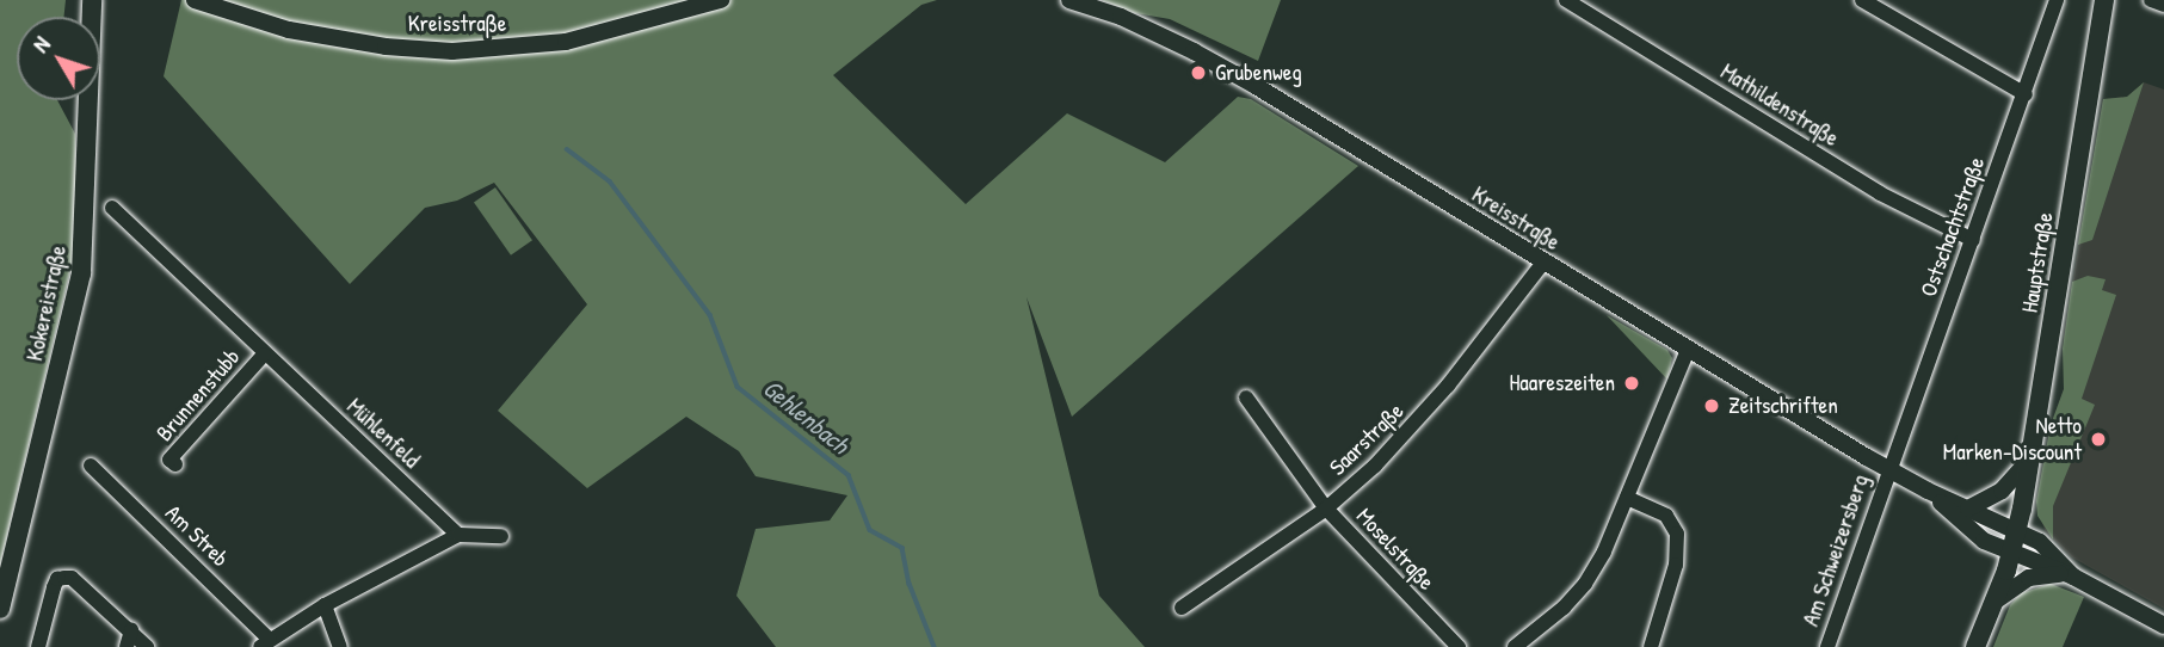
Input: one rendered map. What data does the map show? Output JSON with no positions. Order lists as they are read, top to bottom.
{
  "streets": {
    "main road": ["Hauptstraße", "Kokereistraße"],
    "street": [
      "Kreisstraße",
      "Mathildenstraße",
      "Ostschachtstraße",
      "Brunnenstubb",
      "Mühlenfeld",
      "Saarstraße",
      "Am Streb",
      "Moselstraße",
      "Am Schweizersberg"
    ]
  },
  "crossings": [
    ["Kreisstraße", "Ostschachtstraße"],
    ["Kreisstraße", "Hauptstraße"],
    ["Kreisstraße", "Saarstraße"],
    ["Kreisstraße", "Am Schweizersberg"],
    ["Mathildenstraße", "Ostschachtstraße"],
    ["Ostschachtstraße", "Am Schweizersberg"],
    ["Brunnenstubb", "Mühlenfeld"],
    ["Saarstraße", "Moselstraße"]
  ],
  "water": ["Gehlenbach"],
  "places": [
    "Grubenweg",
    "Haareszeiten",
    "Zeitschriften",
    "Netto Marken-Discount"
  ],
  "north": "top left"
}
